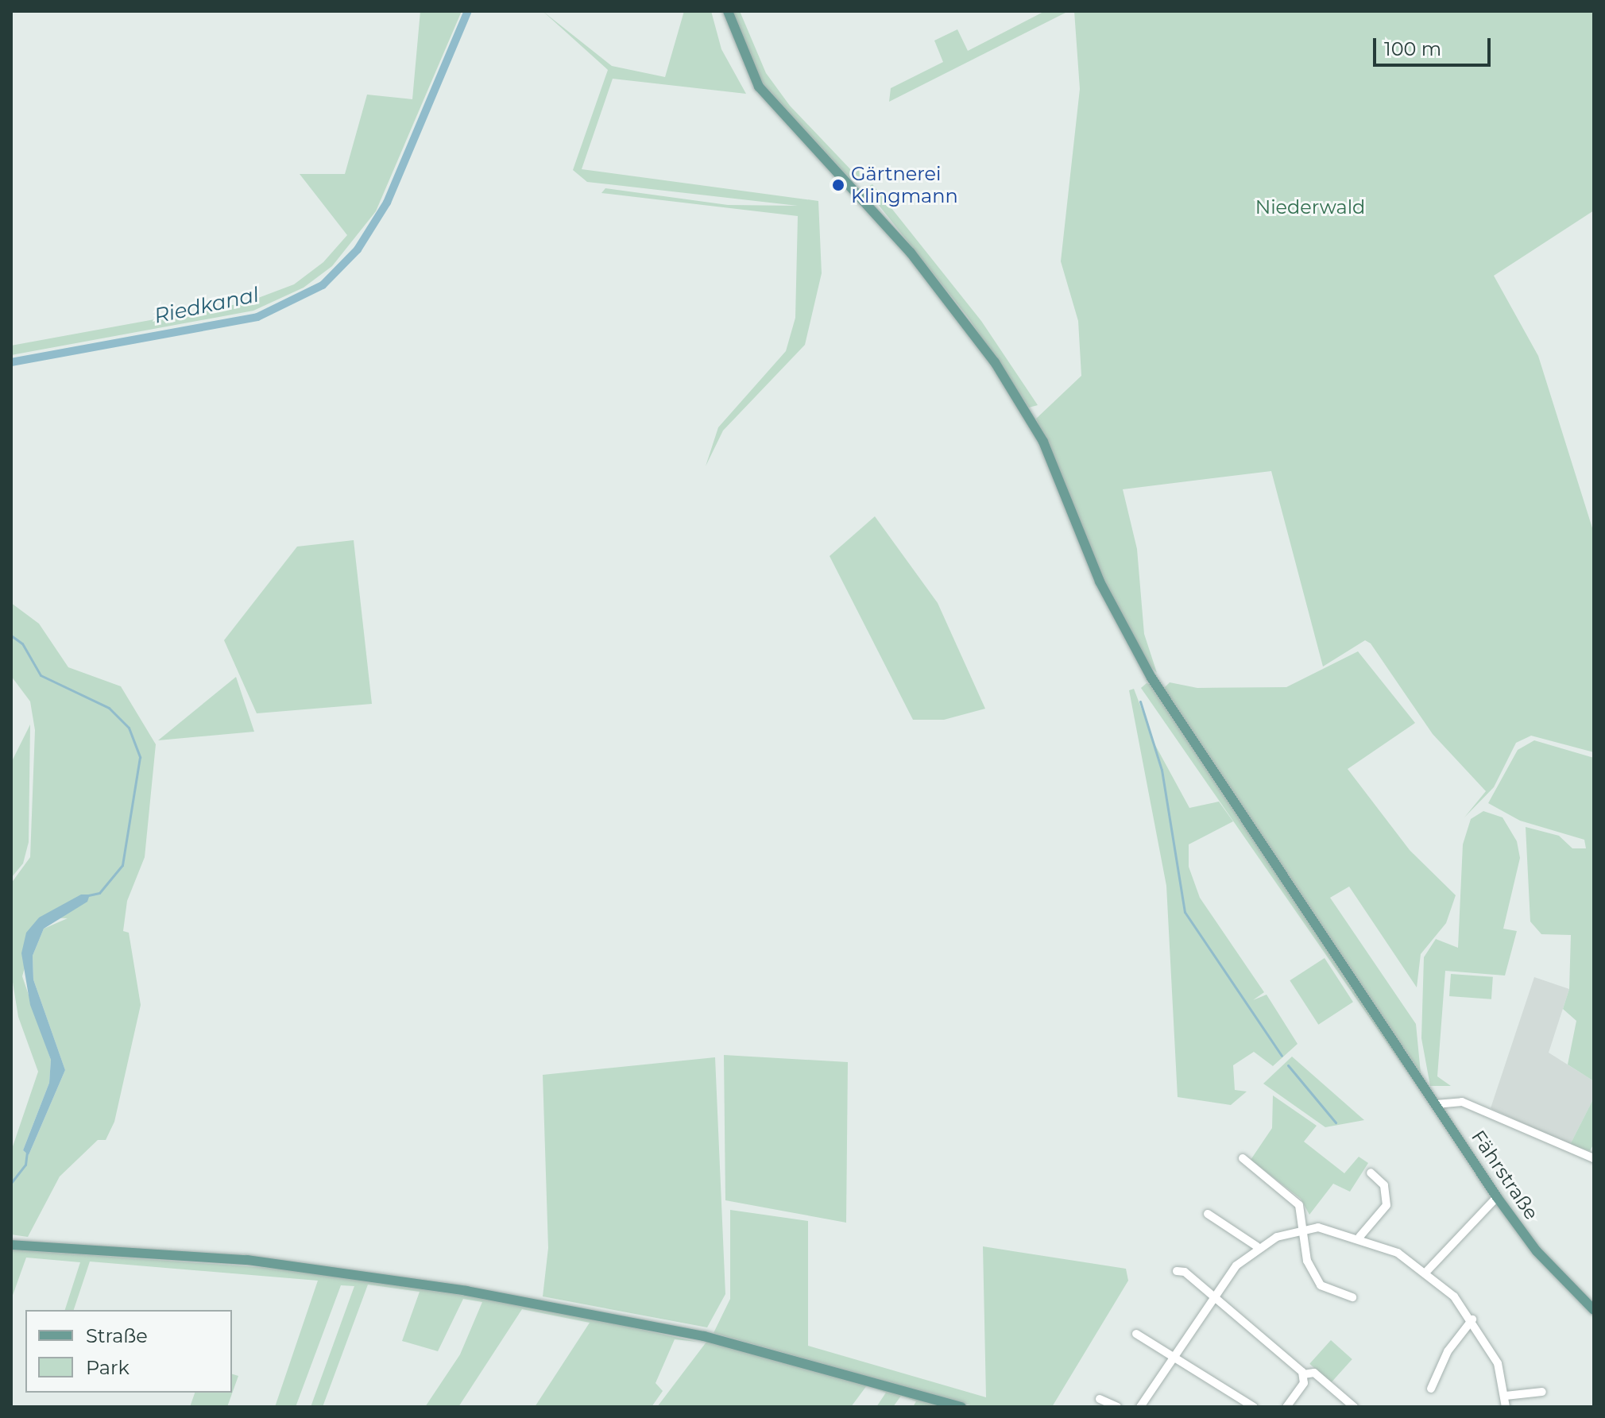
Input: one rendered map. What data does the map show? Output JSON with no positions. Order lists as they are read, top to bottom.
{
  "streets": {
    "main road": ["Fährstraße"]
  },
  "water": ["Riedkanal"],
  "parks": ["Niederwald"],
  "places": ["Gärtnerei Klingmann"],
  "legend": ["Straße", "Park"],
  "scale_bar": "100 m"
}
